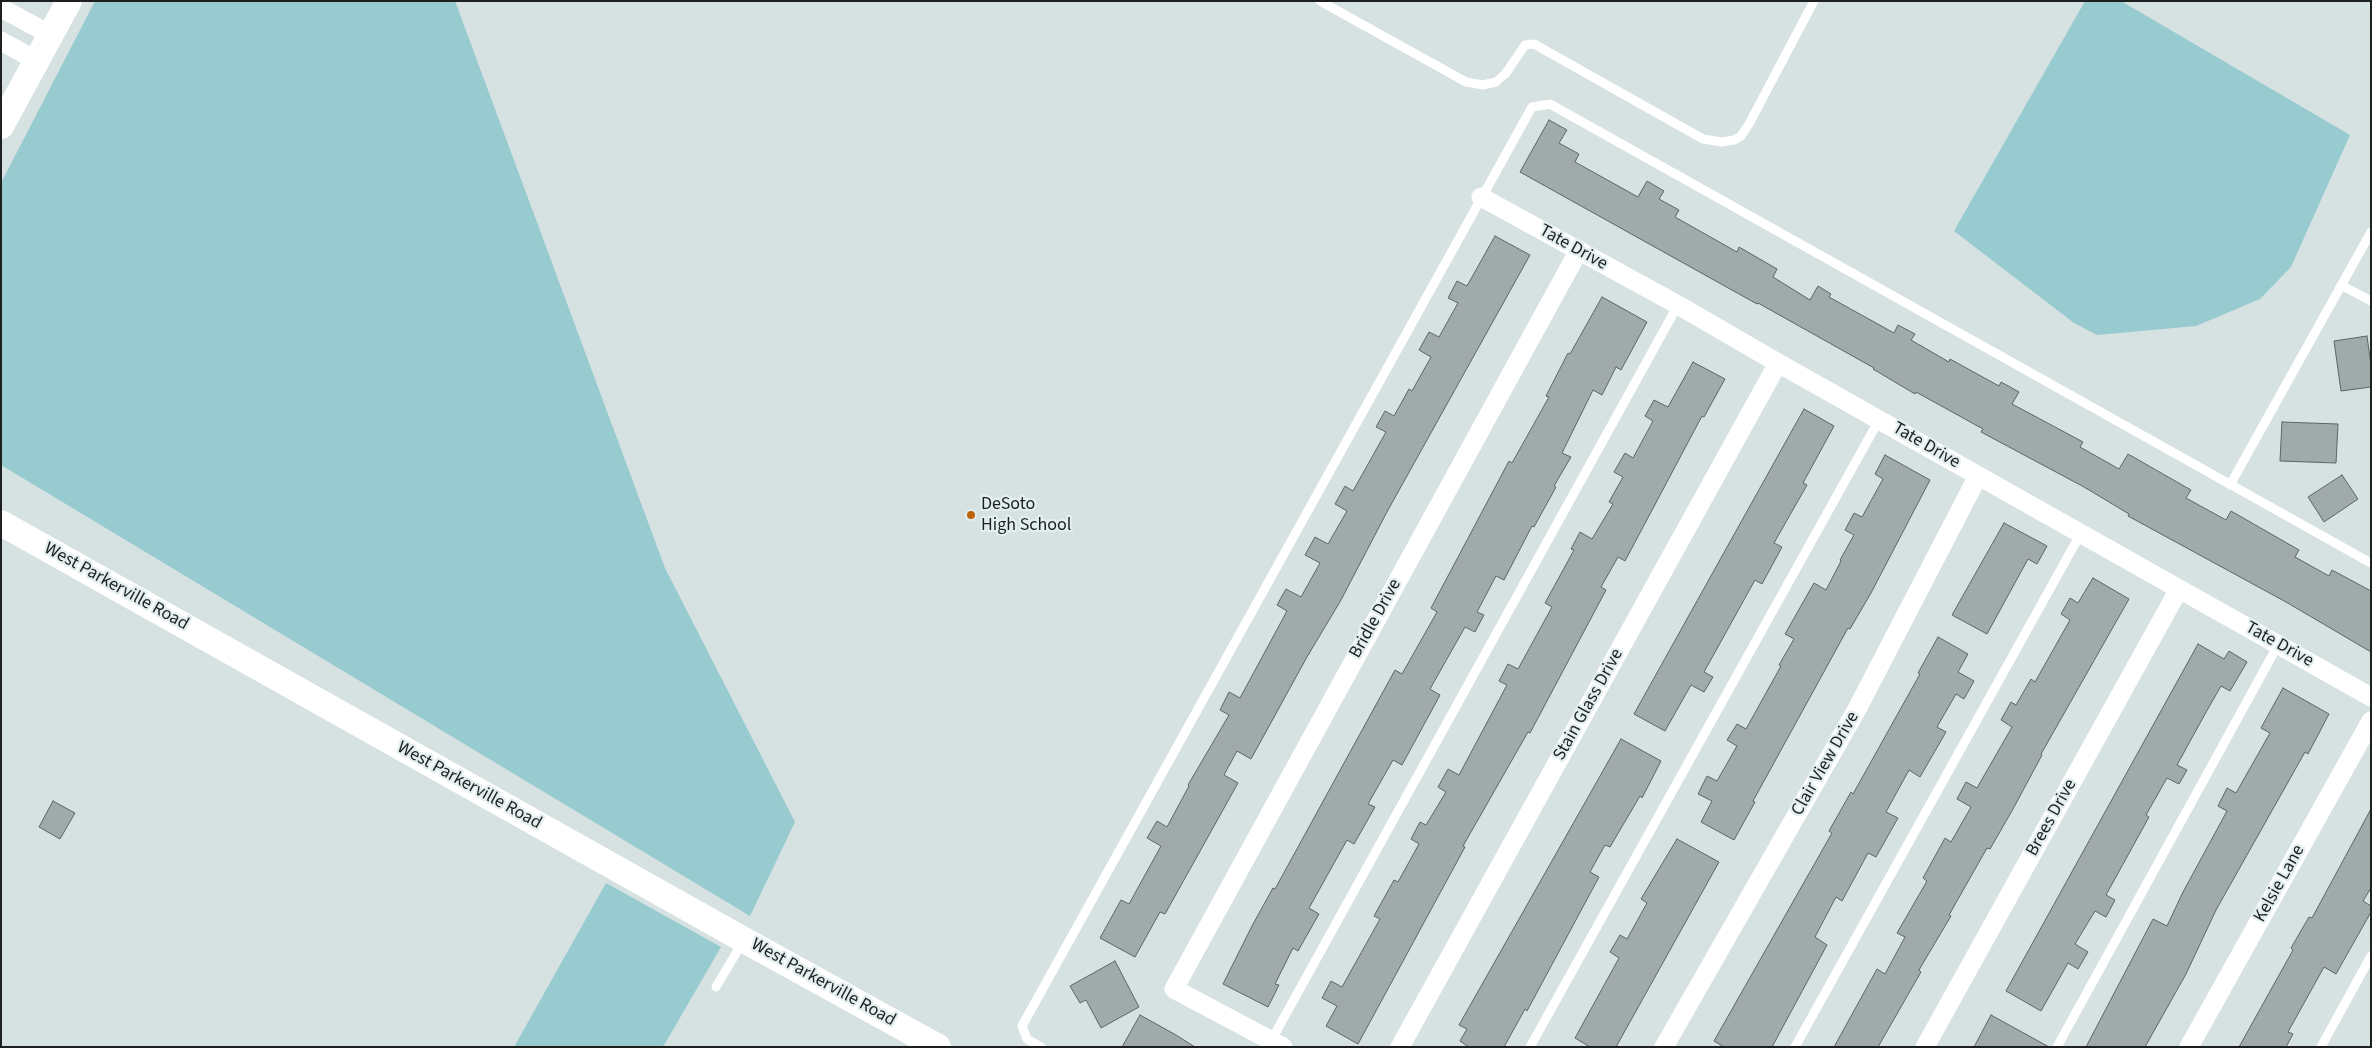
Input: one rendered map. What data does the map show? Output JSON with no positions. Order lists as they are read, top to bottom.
{
  "streets": {
    "main road": ["West Parkerville Road"],
    "street": [
      "Tate Drive",
      "Bridle Drive",
      "Stain Glass Drive",
      "Clair View Drive",
      "Brees Drive",
      "Kelsie Lane"
    ]
  },
  "crossings": [
    ["Tate Drive", "Bridle Drive"],
    ["Tate Drive", "Stain Glass Drive"],
    ["Tate Drive", "Clair View Drive"],
    ["Tate Drive", "Brees Drive"]
  ],
  "places": ["DeSoto High School"]
}
